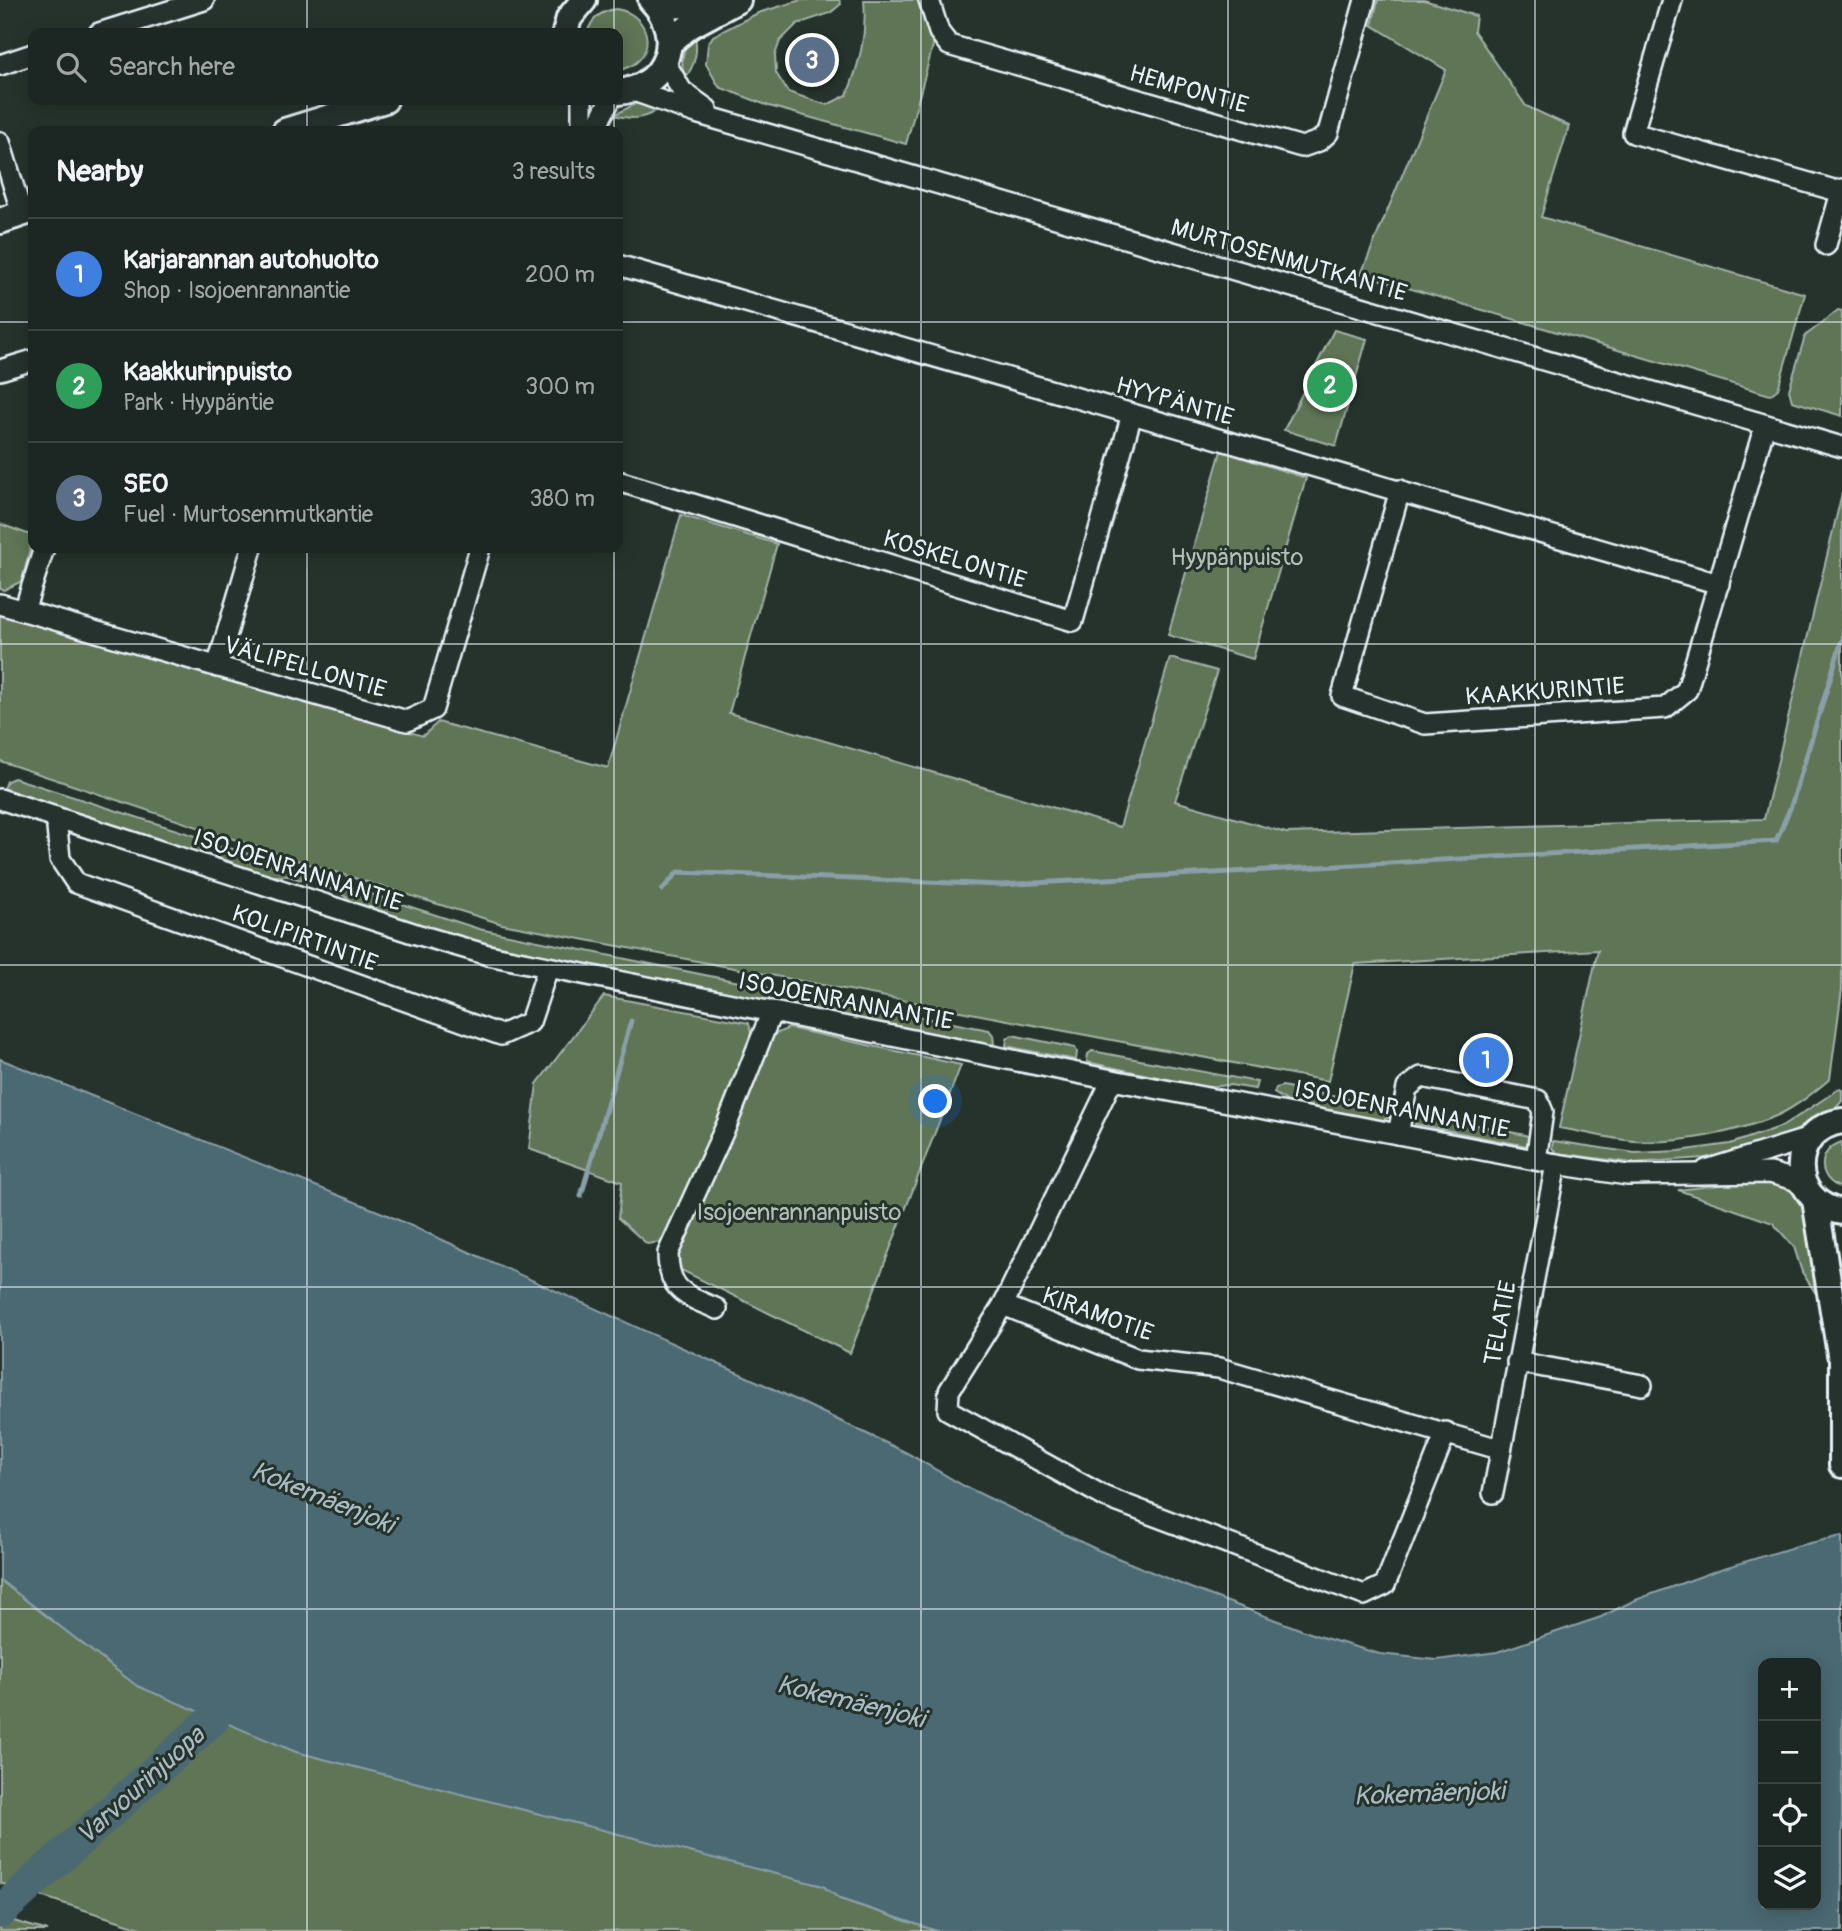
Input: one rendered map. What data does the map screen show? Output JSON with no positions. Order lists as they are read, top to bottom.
{
  "streets": {
    "street": [
      "HEMPONTIE",
      "MURTOSENMUTKANTIE",
      "HYYPÄNTIE",
      "KOSKELONTIE",
      "VÄLIPELLONTIE",
      "KAAKKURINTIE",
      "ISOJOENRANNANTIE",
      "KOLIPIRTINTIE",
      "KIRAMOTIE",
      "TELATIE"
    ]
  },
  "crossings": [
    ["MURTOSENMUTKANTIE", "KAAKKURINTIE"],
    ["HYYPÄNTIE", "KOSKELONTIE"],
    ["HYYPÄNTIE", "KAAKKURINTIE"],
    ["ISOJOENRANNANTIE", "KOLIPIRTINTIE"],
    ["ISOJOENRANNANTIE", "KIRAMOTIE"],
    ["ISOJOENRANNANTIE", "TELATIE"],
    ["KIRAMOTIE", "TELATIE"]
  ],
  "water": ["Kokemäenjoki", "Varvourinjuopa"],
  "parks": ["Hyypänpuisto", "Isojoenrannanpuisto"],
  "page": {
    "search": "Search here",
    "pins": ["3", "2", "1"],
    "heading": ["Nearby", "3 results"],
    "list": [
      {
        "mark": "1",
        "name": "Karjarannan autohuolto",
        "note": "Shop · Isojoenrannantie",
        "value": "200 m"
      },
      {
        "mark": "2",
        "name": "Kaakkurinpuisto",
        "note": "Park · Hyypäntie",
        "value": "300 m"
      },
      {
        "mark": "3",
        "name": "SEO",
        "note": "Fuel · Murtosenmutkantie",
        "value": "380 m"
      }
    ],
    "map_buttons": ["+", "−"]
  }
}
